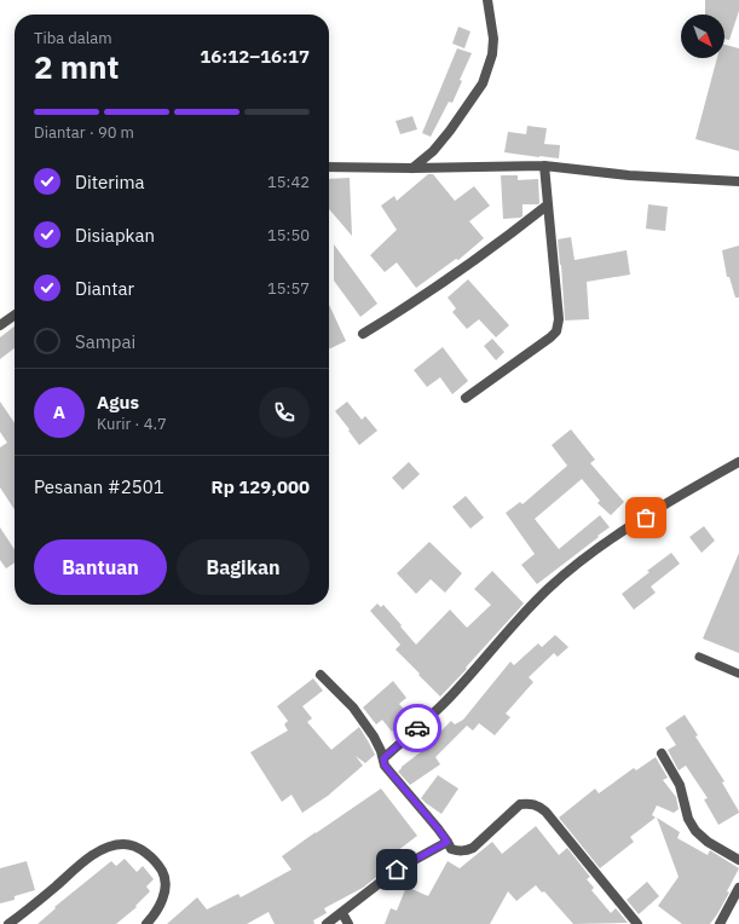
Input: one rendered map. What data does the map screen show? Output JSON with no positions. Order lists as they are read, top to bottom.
{
  "north": "bottom right",
  "page": {
    "heading": ["2 mnt", "Tiba dalam", "16:12–16:17"],
    "panel": [
      "Agus",
      "Kurir · 4.7",
      "Pesanan #2501",
      "Rp 129,000"
    ],
    "bar": "Diantar · 90 m",
    "list": [
      ["Diterima", "15:42"],
      ["Disiapkan", "15:50"],
      ["Diantar", "15:57"],
      "Sampai"
    ],
    "round": "A",
    "buttons": ["Bantuan", "Bagikan"]
  }
}
